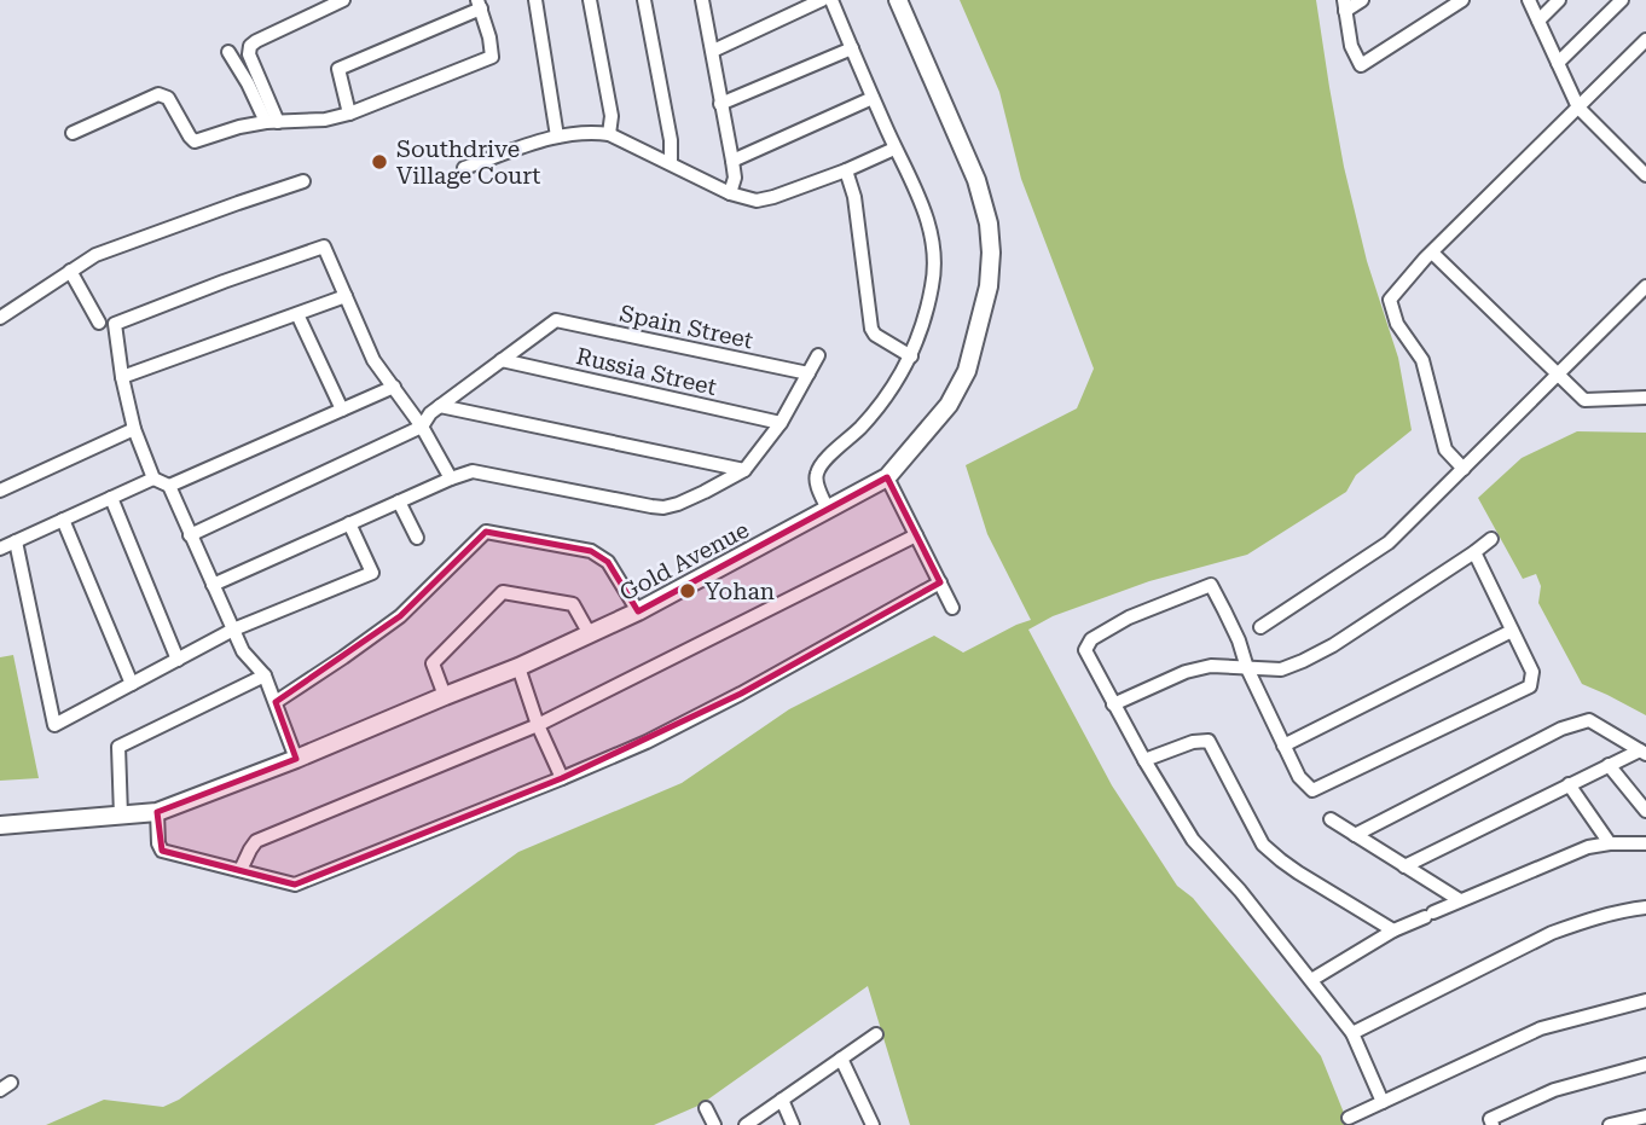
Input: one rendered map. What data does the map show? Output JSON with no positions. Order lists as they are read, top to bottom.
{
  "streets": {
    "street": ["Spain Street", "Russia Street", "Gold Avenue"]
  },
  "crossings": [
    ["Spain Street", "Russia Street"]
  ],
  "places": ["Southdrive Village Court", "Yohan"]
}
